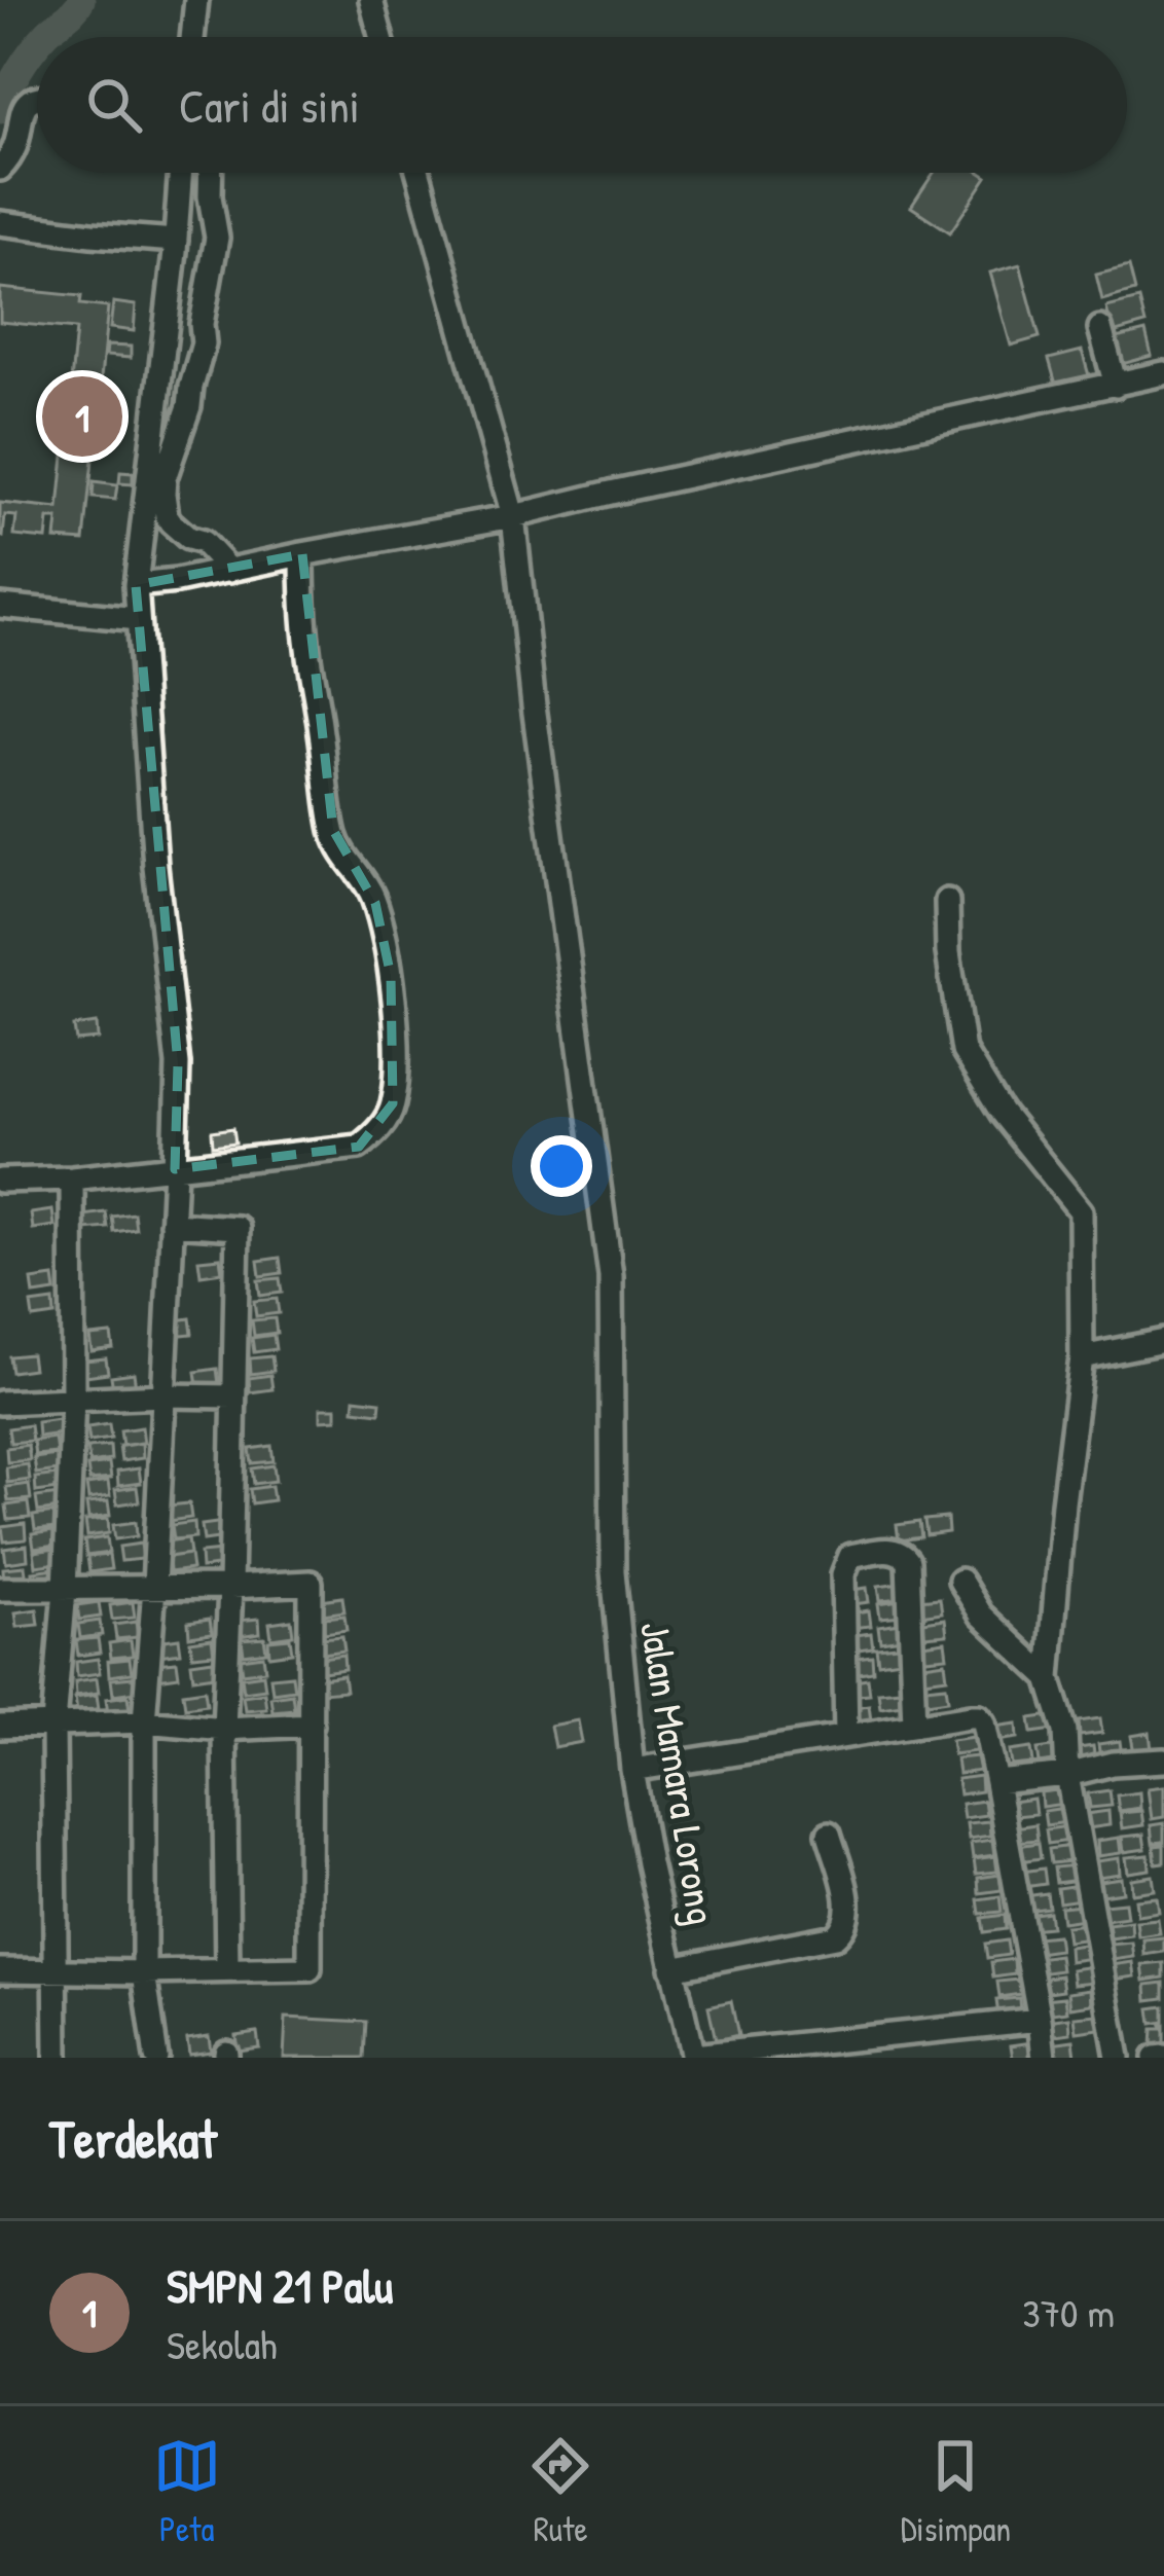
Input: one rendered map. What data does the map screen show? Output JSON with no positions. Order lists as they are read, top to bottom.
{
  "streets": {
    "street": ["Jalan Mamara Lorong"]
  },
  "page": {
    "search": "Cari di sini",
    "pins": "1",
    "heading": "Terdekat",
    "list": [
      {
        "mark": "1",
        "name": "SMPN 21 Palu",
        "note": "Sekolah",
        "value": "370 m"
      }
    ],
    "nav": ["Peta", "Rute", "Disimpan"]
  }
}
